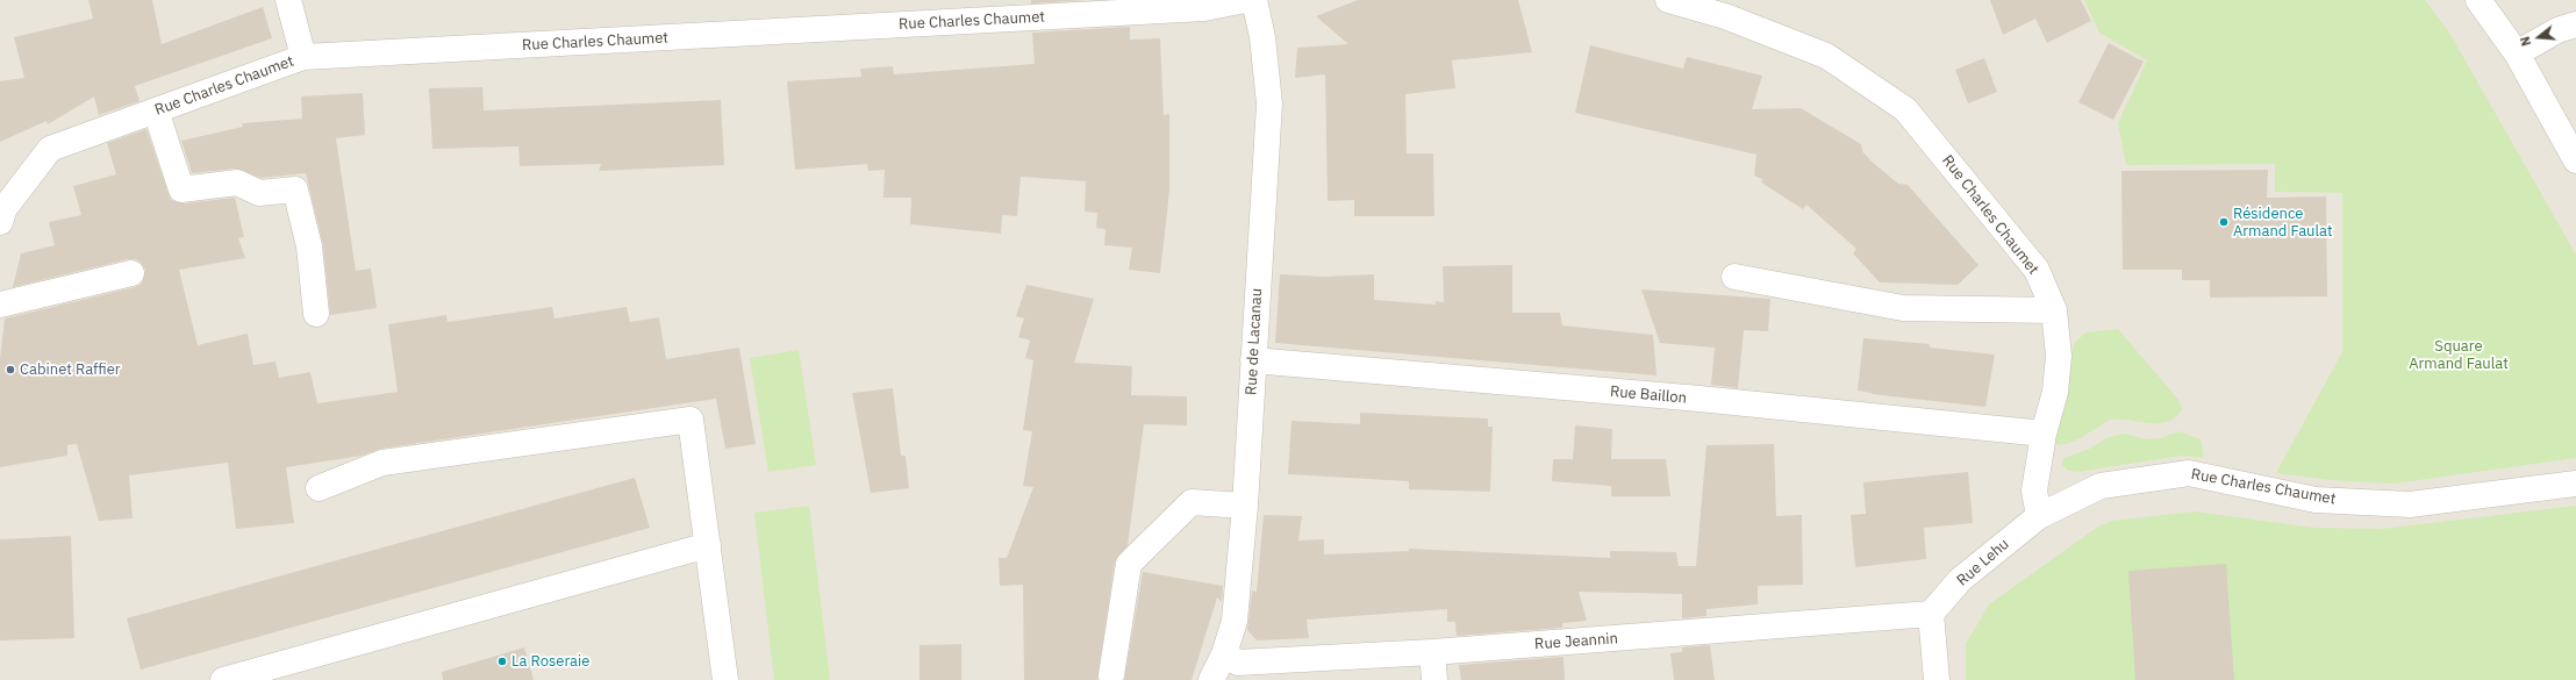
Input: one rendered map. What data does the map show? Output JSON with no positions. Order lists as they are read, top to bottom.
{
  "streets": {
    "street": [
      "Rue Charles Chaumet",
      "Rue de Lacanau",
      "Rue Baillon",
      "Rue Lehu",
      "Rue Jeannin"
    ]
  },
  "crossings": [
    ["Rue Charles Chaumet", "Rue Baillon"],
    ["Rue Charles Chaumet", "Rue Lehu"],
    ["Rue de Lacanau", "Rue Baillon"],
    ["Rue de Lacanau", "Rue Jeannin"],
    ["Rue Lehu", "Rue Jeannin"]
  ],
  "parks": ["Square Armand Faulat"],
  "places": ["Résidence Armand Faulat", "Cabinet Raffier", "La Roseraie"],
  "north": "left"
}
